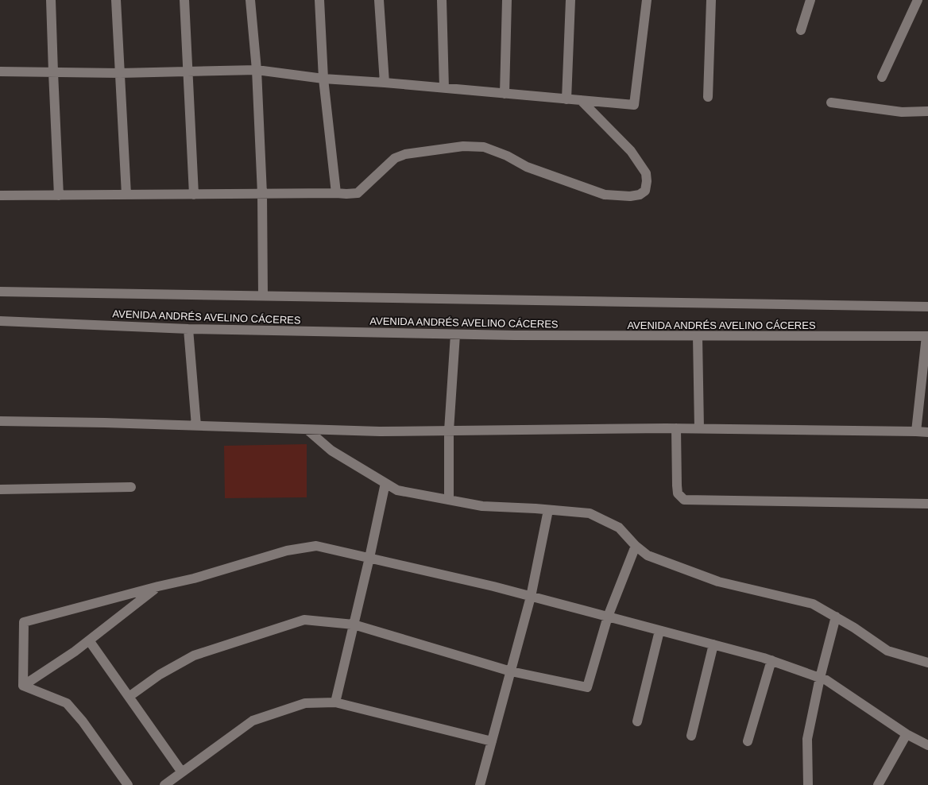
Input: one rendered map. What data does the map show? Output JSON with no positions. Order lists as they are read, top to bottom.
{
  "streets": {
    "street": ["AVENIDA ANDRÉS AVELINO CÁCERES"]
  }
}
